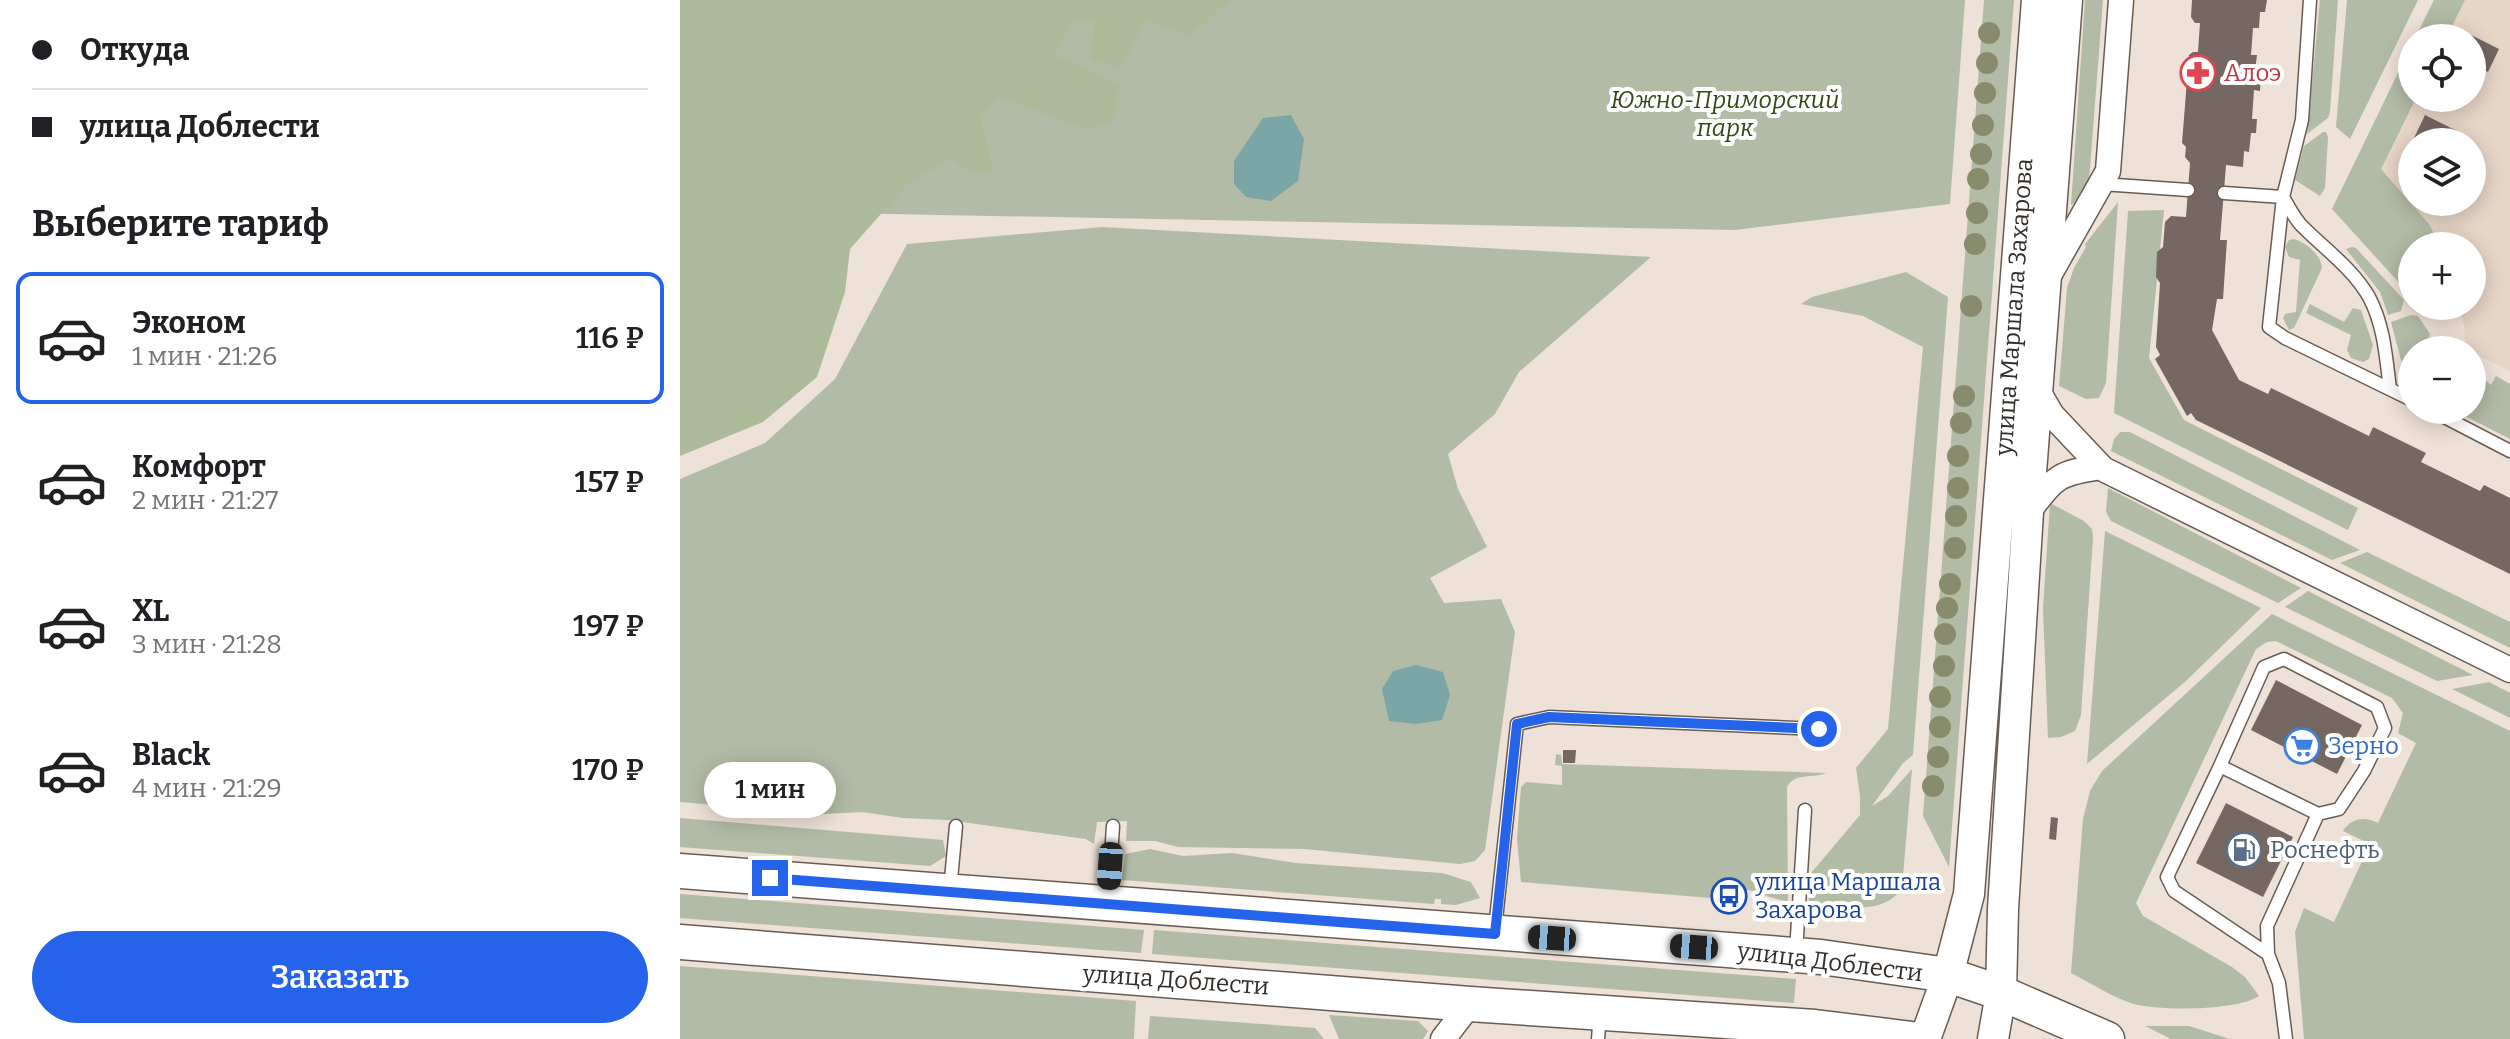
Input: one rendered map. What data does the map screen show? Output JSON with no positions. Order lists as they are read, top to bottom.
{
  "streets": {
    "main road": ["улица Доблести"],
    "street": ["улица Маршала Захарова"]
  },
  "crossings": [
    ["улица Маршала Захарова", "улица Доблести"]
  ],
  "parks": ["Южно-Приморский парк"],
  "places": {
    "pharmacy": ["Алоэ"],
    "supermarket": ["Зерно"],
    "fuel station": ["Роснефть"],
    "bus stop": ["улица Маршала Захарова"]
  },
  "page": {
    "banner": ["Откуда", "улица Доблести"],
    "map_buttons": ["+", "−"],
    "heading": "Выберите тариф",
    "list": [
      {
        "name": "Эконом",
        "note": "1 мин · 21:26",
        "value": "116 ₽"
      },
      {
        "name": "Комфорт",
        "note": "2 мин · 21:27",
        "value": "157 ₽"
      },
      {
        "name": "XL",
        "note": "3 мин · 21:28",
        "value": "197 ₽"
      },
      {
        "name": "Black",
        "note": "4 мин · 21:29",
        "value": "170 ₽"
      }
    ],
    "bubble": "1 мин",
    "buttons": "Заказать"
  }
}
